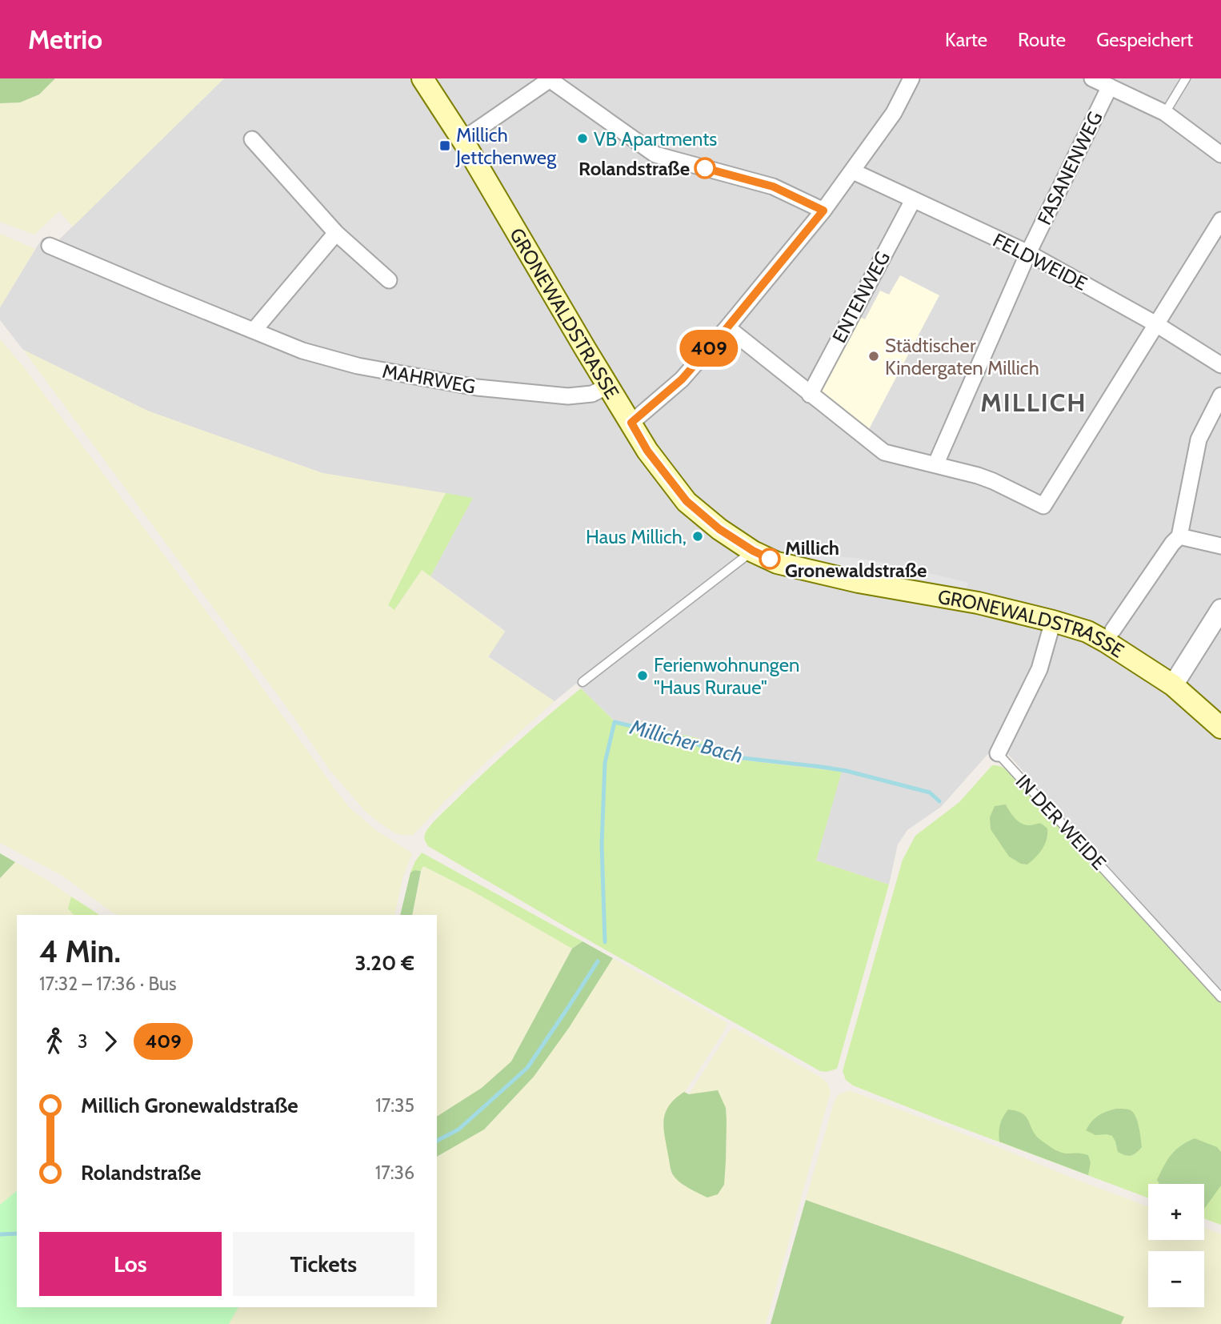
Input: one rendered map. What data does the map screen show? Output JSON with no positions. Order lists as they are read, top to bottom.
{
  "streets": {
    "main road": ["GRONEWALDSTRASSE"],
    "street": [
      "FASANENWEG",
      "FELDWEIDE",
      "ENTENWEG",
      "MAHRWEG",
      "IN DER WEIDE"
    ]
  },
  "crossings": [
    ["FASANENWEG", "FELDWEIDE"],
    ["FELDWEIDE", "ENTENWEG"],
    ["GRONEWALDSTRASSE", "MAHRWEG"],
    ["GRONEWALDSTRASSE", "IN DER WEIDE"]
  ],
  "districts": ["MILLICH"],
  "water": ["Millicher Bach"],
  "places": {
    "other": [
      "VB Apartments",
      "Rolandstraße",
      "Städtischer Kindergaten Millich",
      "Haus Millich,",
      "Millich Gronewaldstraße",
      "Ferienwohnungen \"Haus Ruraue\""
    ],
    "transit": ["Millich Jettchenweg"]
  },
  "lines": ["bus line 409"],
  "page": {
    "header": "Metrio",
    "nav": ["Karte", "Route", "Gespeichert"],
    "on_map": "409",
    "heading": ["4 Min.", "17:32 – 17:36 · Bus", "3.20 €"],
    "legs": ["3", "409"],
    "list": [
      {
        "name": "Millich Gronewaldstraße",
        "value": "17:35"
      },
      {
        "name": "Rolandstraße",
        "value": "17:36"
      }
    ],
    "map_buttons": ["+", "−"],
    "buttons": ["Los", "Tickets"]
  }
}
